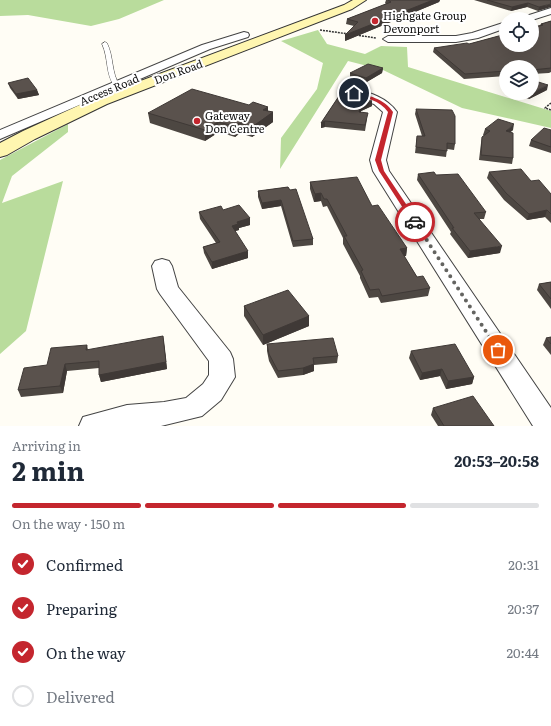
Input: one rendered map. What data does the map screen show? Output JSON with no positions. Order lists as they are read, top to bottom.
{
  "streets": {
    "main road": ["Don Road"],
    "street": ["Access Road"]
  },
  "crossings": [
    ["Don Road", "Access Road"]
  ],
  "places": ["Highgate Group Devonport", "Gateway Don Centre"],
  "page": {
    "heading": ["2 min", "Arriving in", "20:53–20:58"],
    "bar": "On the way · 150 m",
    "list": [
      ["Confirmed", "20:31"],
      ["Preparing", "20:37"],
      ["On the way", "20:44"],
      "Delivered"
    ]
  }
}
